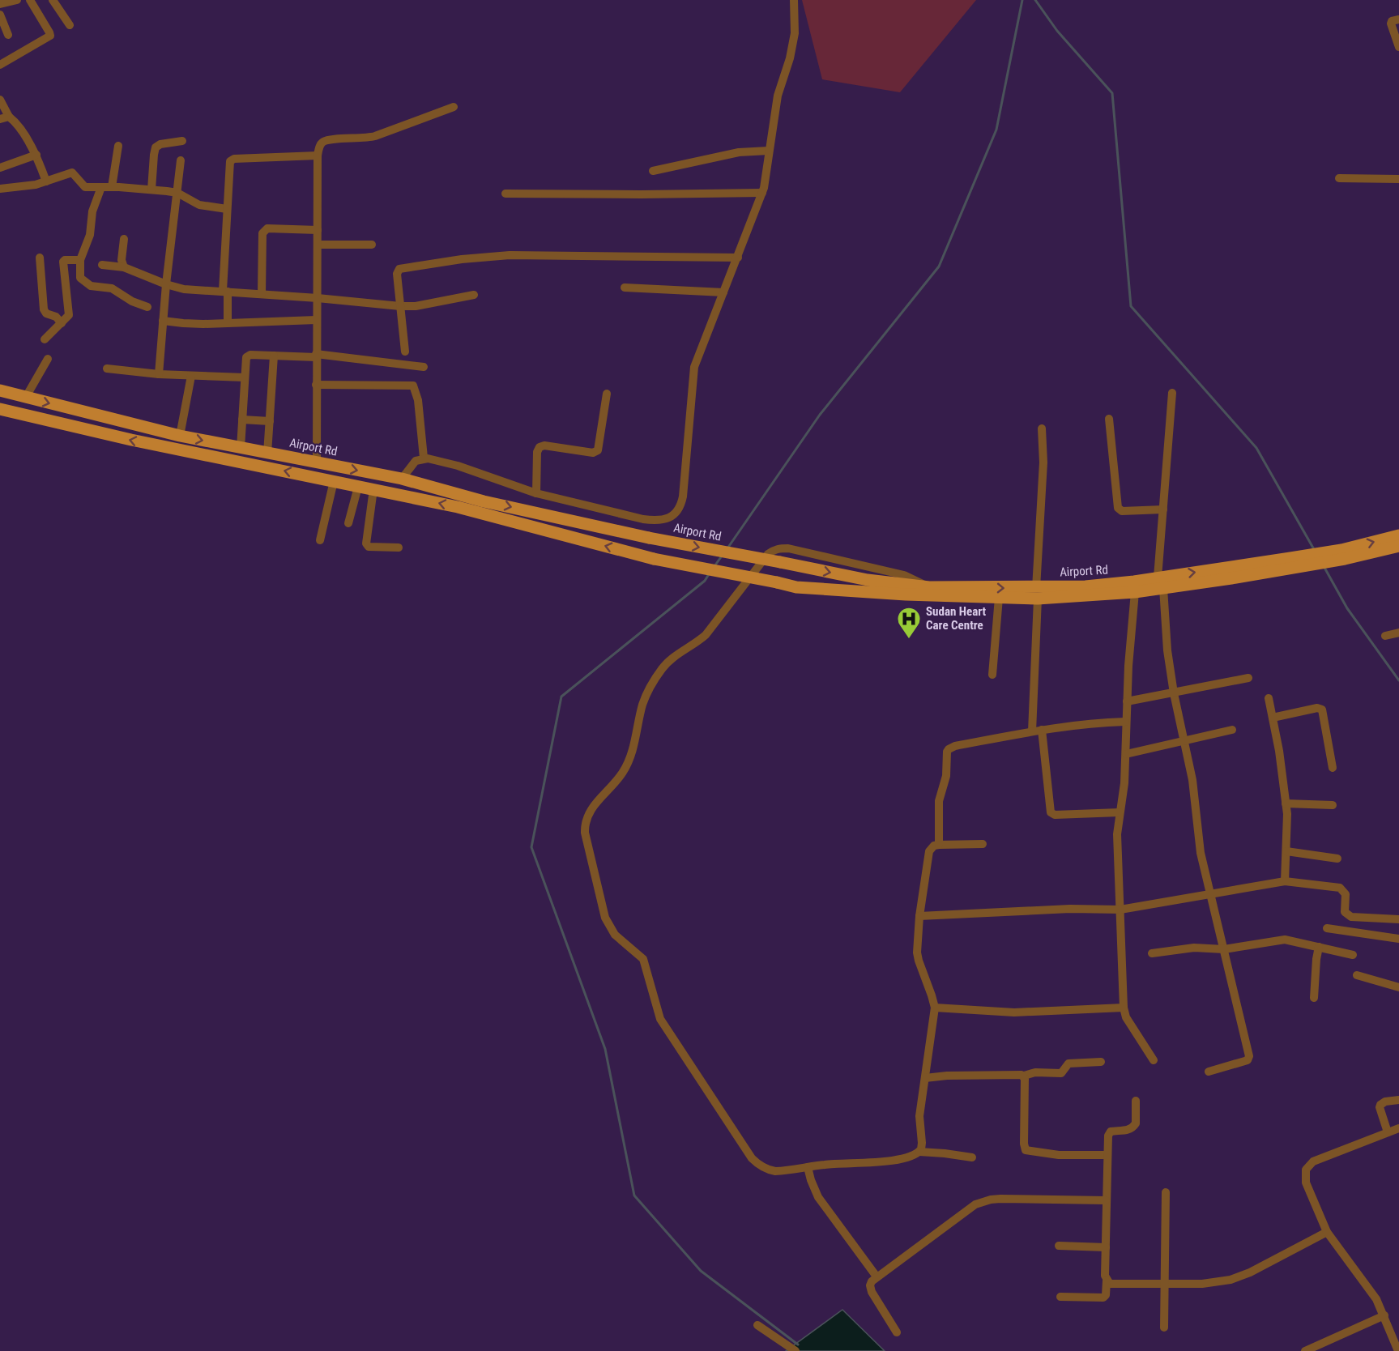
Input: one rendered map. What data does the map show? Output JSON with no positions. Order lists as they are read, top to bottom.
{
  "streets": {
    "main road": ["Airport Rd"]
  },
  "places": {
    "hospital": ["Sudan Heart Care Centre"]
  }
}
